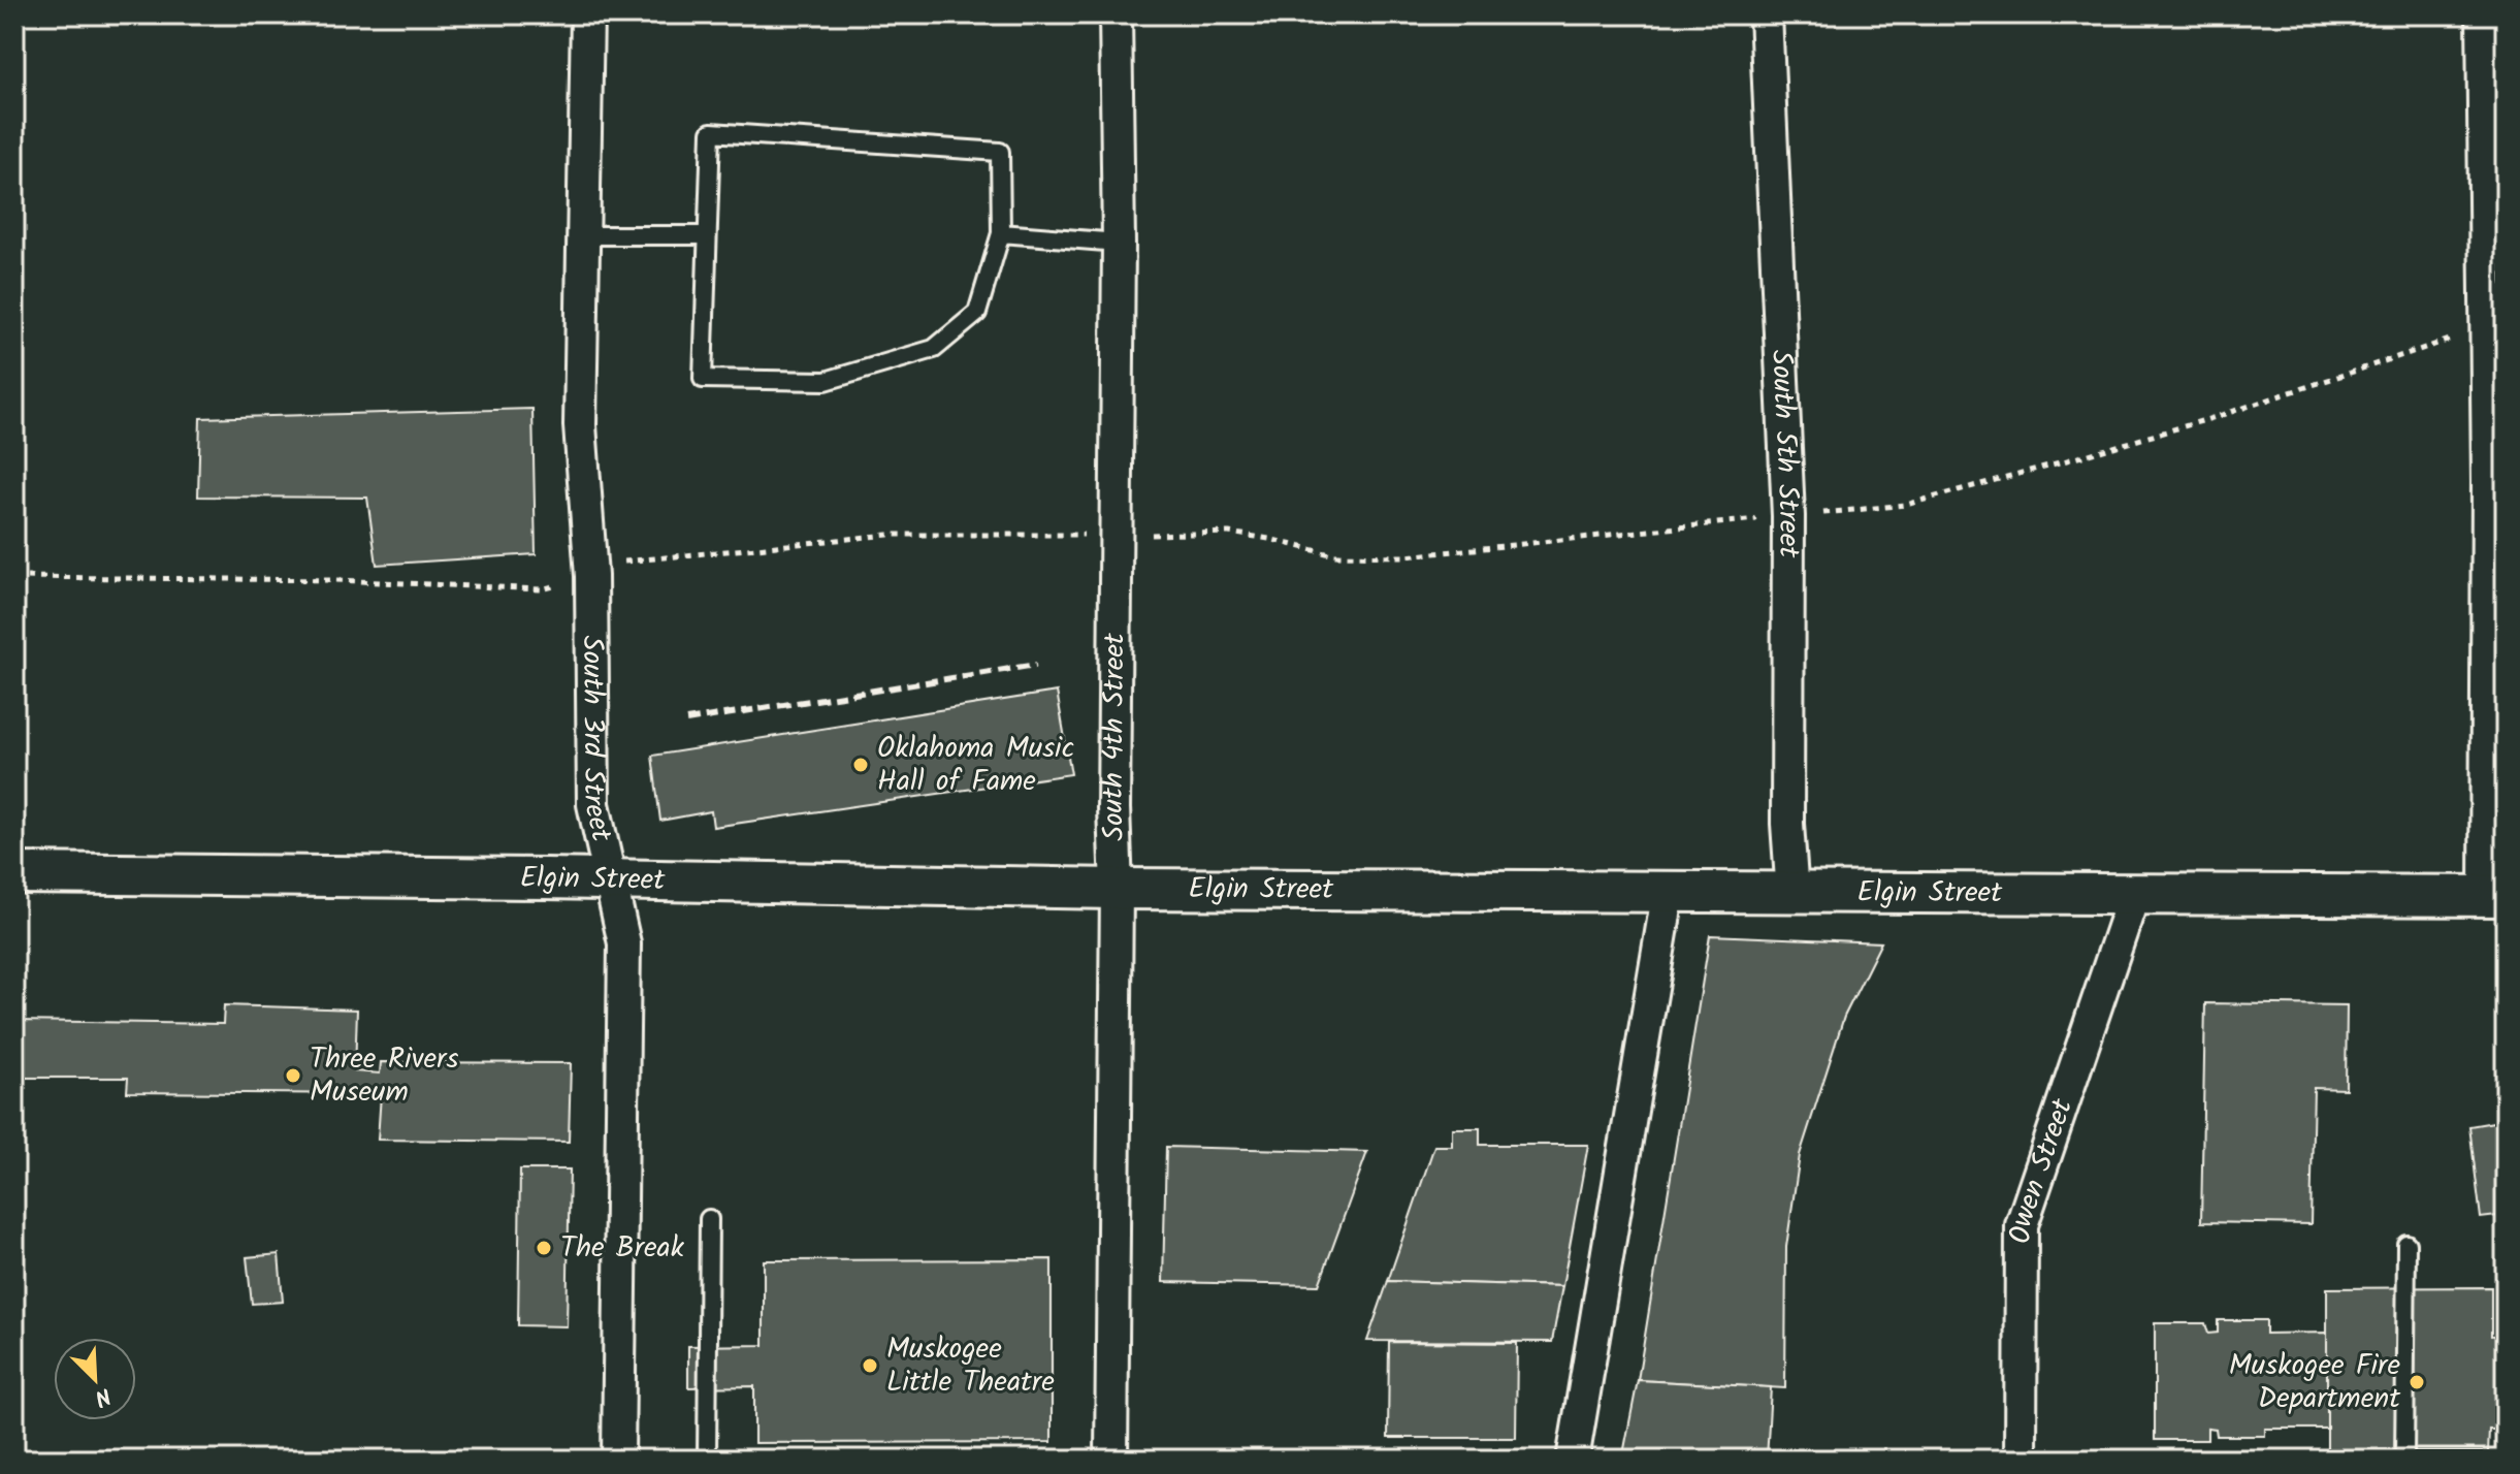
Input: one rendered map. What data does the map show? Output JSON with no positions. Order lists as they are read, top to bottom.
{
  "streets": {
    "street": [
      "South 5th Street",
      "South 4th Street",
      "South 3rd Street",
      "Elgin Street",
      "Owen Street"
    ]
  },
  "crossings": [
    ["South 5th Street", "Elgin Street"],
    ["South 4th Street", "Elgin Street"],
    ["South 3rd Street", "Elgin Street"],
    ["Elgin Street", "Owen Street"]
  ],
  "places": [
    "Oklahoma Music Hall of Fame",
    "Three Rivers Museum",
    "The Break",
    "Muskogee Little Theatre",
    "Muskogee Fire Department"
  ],
  "north": "bottom right"
}
